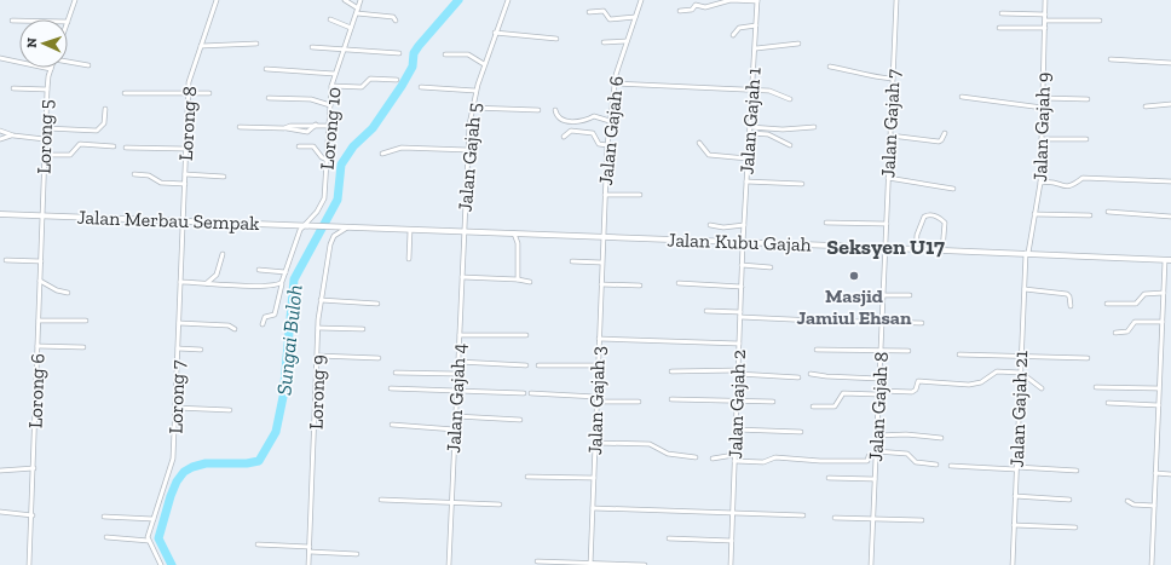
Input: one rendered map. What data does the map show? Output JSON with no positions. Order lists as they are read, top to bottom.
{
  "streets": {
    "street": [
      "Jalan Gajah 1",
      "Lorong 8",
      "Jalan Gajah 7",
      "Jalan Gajah 9",
      "Lorong 10",
      "Jalan Gajah 6",
      "Lorong 5",
      "Jalan Gajah 5",
      "Jalan Merbau Sempak",
      "Jalan Kubu Gajah",
      "Lorong 6",
      "Lorong 9",
      "Lorong 7",
      "Jalan Gajah 4",
      "Jalan Gajah 3",
      "Jalan Gajah 2",
      "Jalan Gajah 8",
      "Jalan Gajah 21"
    ]
  },
  "crossings": [
    ["Jalan Gajah 1", "Jalan Kubu Gajah"],
    ["Jalan Gajah 1", "Jalan Gajah 2"],
    ["Lorong 8", "Jalan Merbau Sempak"],
    ["Lorong 8", "Lorong 7"],
    ["Jalan Gajah 7", "Jalan Kubu Gajah"],
    ["Jalan Gajah 7", "Jalan Gajah 8"],
    ["Jalan Gajah 9", "Jalan Kubu Gajah"],
    ["Jalan Gajah 9", "Jalan Gajah 21"],
    ["Lorong 10", "Jalan Merbau Sempak"],
    ["Jalan Gajah 6", "Jalan Kubu Gajah"],
    ["Jalan Gajah 6", "Jalan Gajah 3"],
    ["Lorong 5", "Jalan Merbau Sempak"],
    ["Lorong 5", "Lorong 6"],
    ["Jalan Gajah 5", "Jalan Kubu Gajah"],
    ["Jalan Gajah 5", "Jalan Gajah 4"],
    ["Jalan Merbau Sempak", "Jalan Kubu Gajah"],
    ["Jalan Merbau Sempak", "Lorong 6"],
    ["Jalan Merbau Sempak", "Lorong 7"],
    ["Jalan Kubu Gajah", "Lorong 9"],
    ["Jalan Kubu Gajah", "Jalan Gajah 4"],
    ["Jalan Kubu Gajah", "Jalan Gajah 3"],
    ["Jalan Kubu Gajah", "Jalan Gajah 2"],
    ["Jalan Kubu Gajah", "Jalan Gajah 8"],
    ["Jalan Kubu Gajah", "Jalan Gajah 21"]
  ],
  "districts": ["Seksyen U17"],
  "water": ["Sungai Buloh"],
  "places": ["Masjid Jamiul Ehsan"],
  "north": "left"
}
